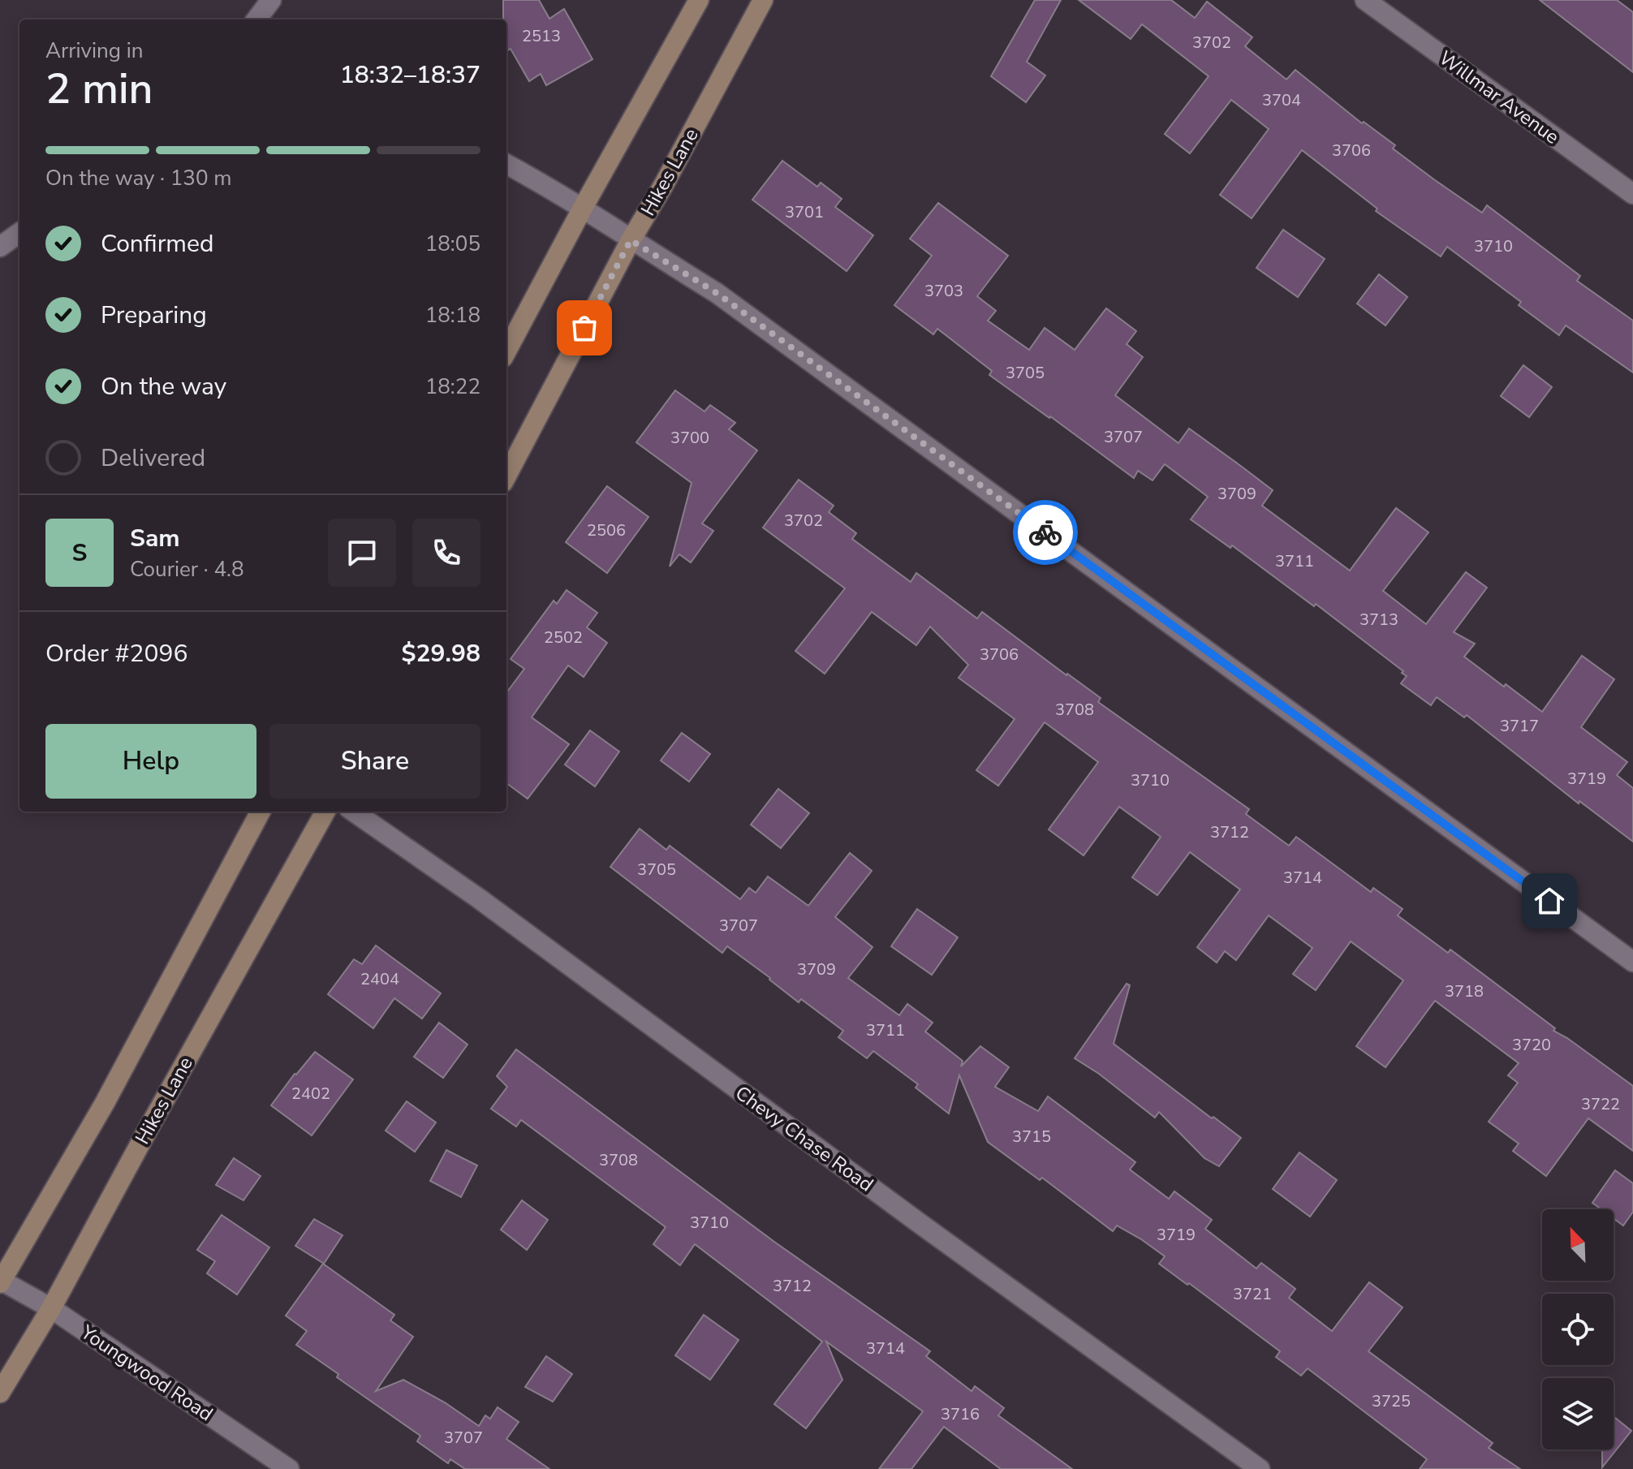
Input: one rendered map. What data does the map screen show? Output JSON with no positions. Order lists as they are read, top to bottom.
{
  "streets": {
    "main road": ["Hikes Lane"],
    "street": ["Willmar Avenue", "Chevy Chase Road", "Youngwood Road"]
  },
  "crossings": [
    ["Hikes Lane", "Youngwood Road"]
  ],
  "house_numbers": [
    "2513",
    "3702",
    "3704",
    "3706",
    "3701",
    "3710",
    "3703",
    "3705",
    "3707",
    "3700",
    "3709",
    "3702",
    "2506",
    "3711",
    "3713",
    "2502",
    "3706",
    "3708",
    "3717",
    "3719",
    "3710",
    "3712",
    "3705",
    "3714",
    "3707",
    "3709",
    "2404",
    "3718",
    "3711",
    "3720",
    "2402",
    "3722",
    "3715",
    "3708",
    "3710",
    "3719",
    "3712",
    "3721",
    "3714",
    "3725",
    "3716",
    "3707"
  ],
  "north": "top left",
  "page": {
    "heading": ["2 min", "Arriving in", "18:32–18:37"],
    "panel": [
      "Sam",
      "Courier · 4.8",
      "Order #2096",
      "$29.98"
    ],
    "bar": "On the way · 130 m",
    "list": [
      ["Confirmed", "18:05"],
      ["Preparing", "18:18"],
      ["On the way", "18:22"],
      "Delivered"
    ],
    "round": "S",
    "buttons": ["Help", "Share"]
  }
}
